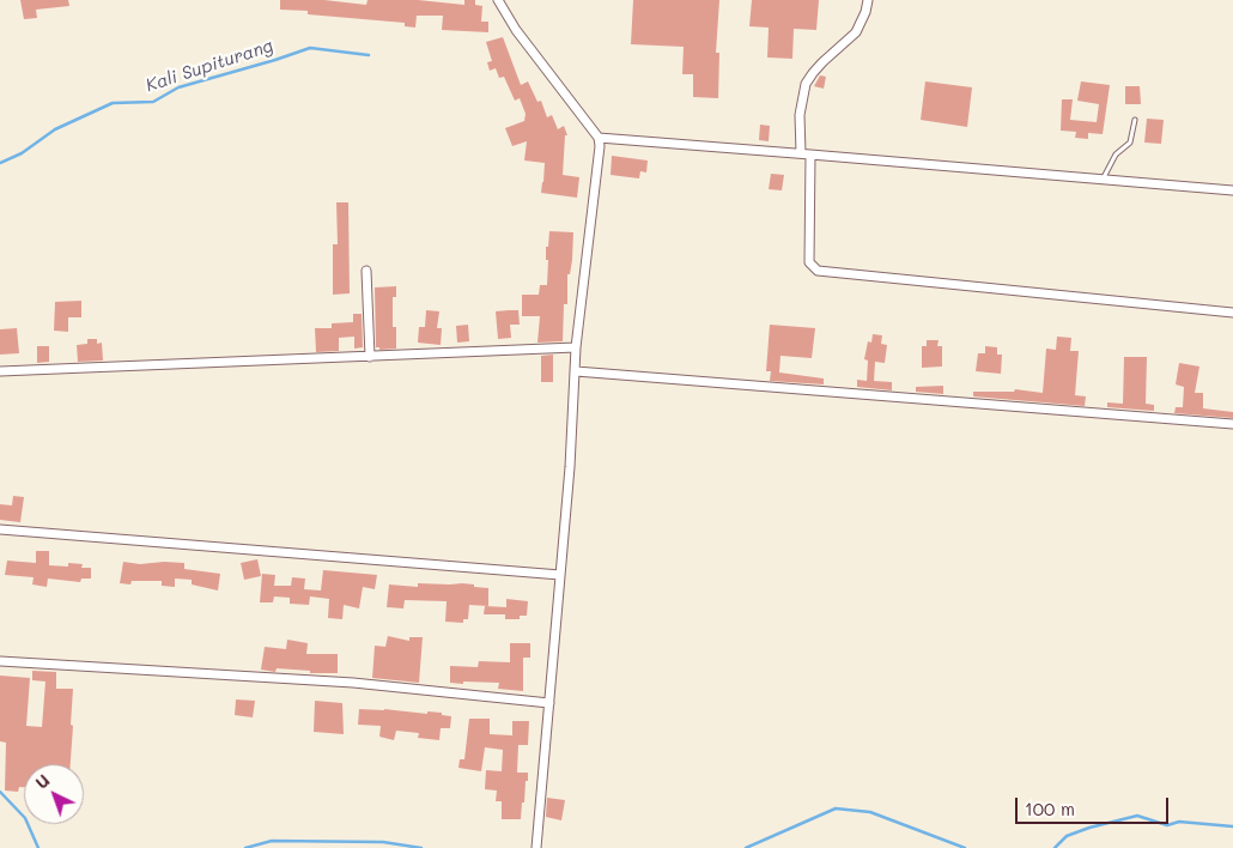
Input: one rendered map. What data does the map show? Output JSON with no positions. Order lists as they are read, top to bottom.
{
  "water": ["Kali Supiturang"],
  "scale_bar": "100 m",
  "north": "top left"
}
